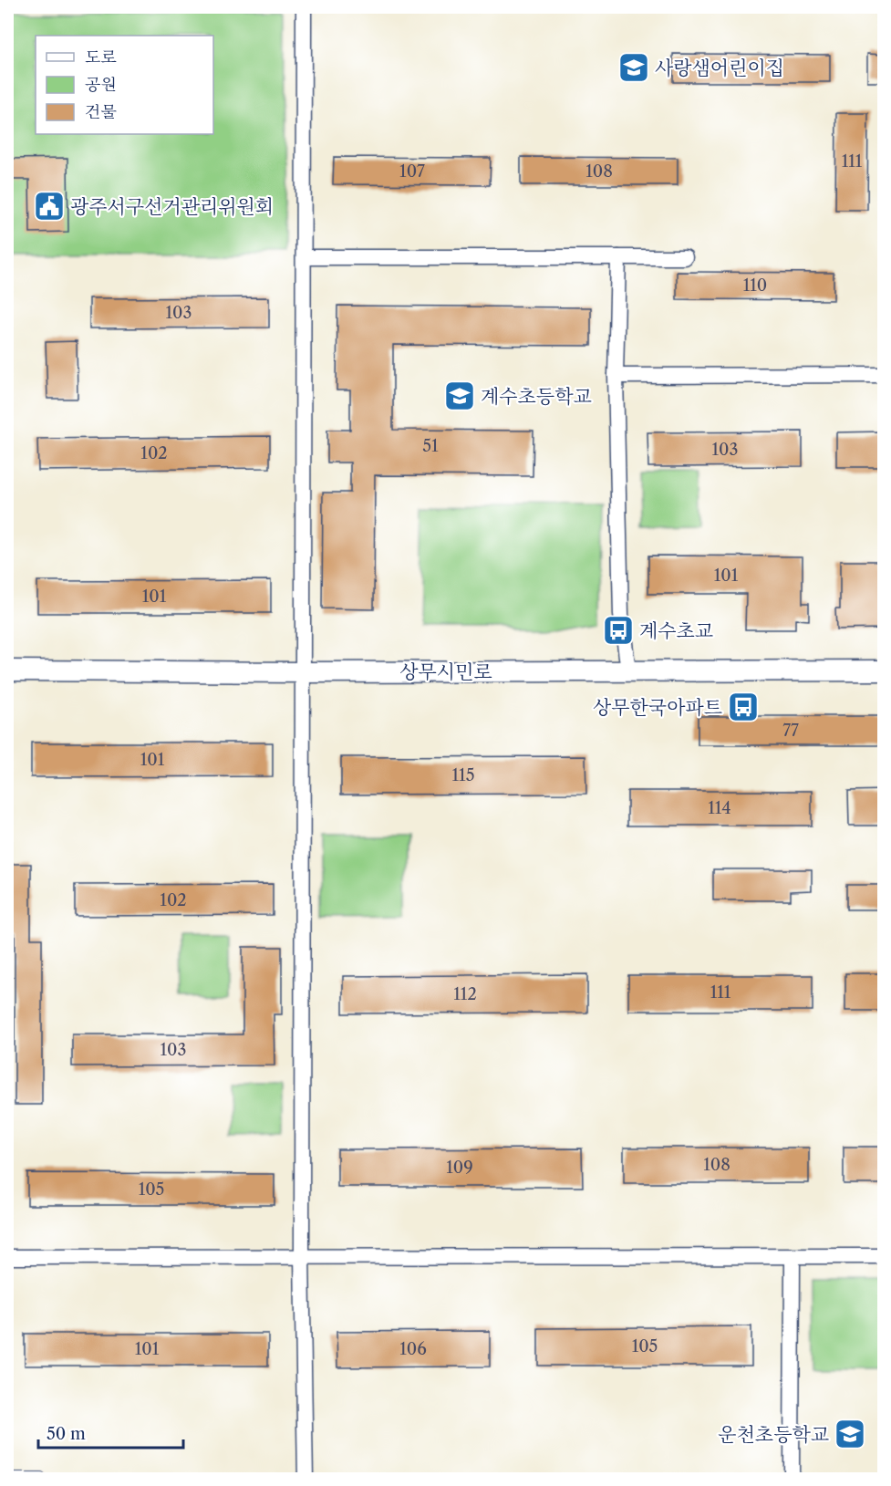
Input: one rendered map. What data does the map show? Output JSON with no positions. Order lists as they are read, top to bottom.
{
  "streets": {
    "street": ["상무시민로"]
  },
  "places": {
    "school or university": ["사랑샘어린이집", "계수초등학교", "운천초등학교"],
    "public building": ["광주서구선거관리위원회"],
    "bus stop": ["계수초교", "상무한국아파트"]
  },
  "house_numbers": [
    "111",
    "107",
    "108",
    "110",
    "103",
    "51",
    "103",
    "102",
    "101",
    "101",
    "77",
    "101",
    "115",
    "114",
    "102",
    "111",
    "112",
    "103",
    "108",
    "109",
    "105",
    "105",
    "101",
    "106"
  ],
  "legend": ["도로", "공원", "건물"],
  "scale_bar": "50 m"
}
